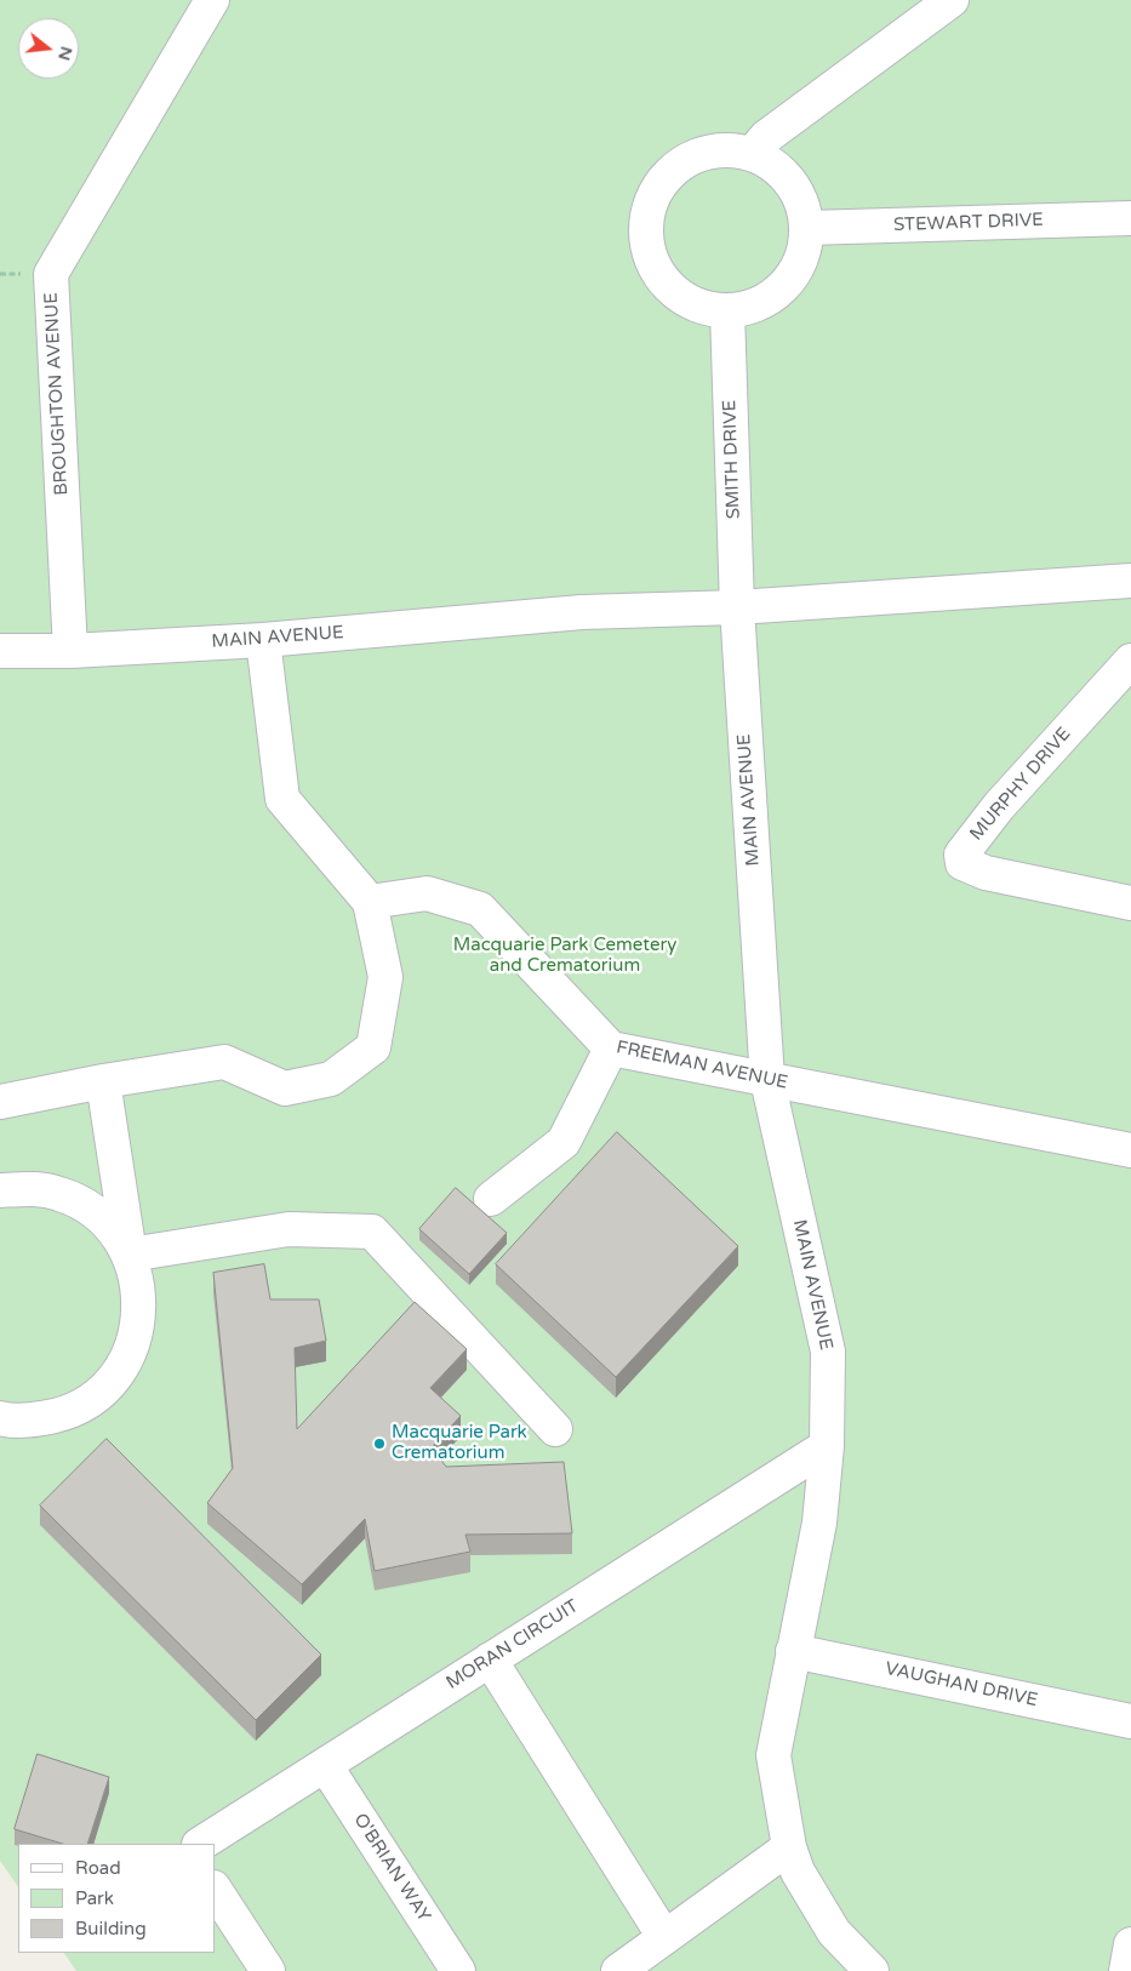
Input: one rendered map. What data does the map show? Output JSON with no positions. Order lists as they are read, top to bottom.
{
  "streets": {
    "lane": [
      "STEWART DRIVE",
      "BROUGHTON AVENUE",
      "SMITH DRIVE",
      "MAIN AVENUE",
      "MURPHY DRIVE",
      "FREEMAN AVENUE",
      "MORAN CIRCUIT",
      "VAUGHAN DRIVE",
      "O'BRIAN WAY"
    ]
  },
  "crossings": [
    ["STEWART DRIVE", "SMITH DRIVE"],
    ["BROUGHTON AVENUE", "MAIN AVENUE"],
    ["SMITH DRIVE", "MAIN AVENUE"],
    ["MAIN AVENUE", "FREEMAN AVENUE"],
    ["MAIN AVENUE", "MORAN CIRCUIT"],
    ["MAIN AVENUE", "VAUGHAN DRIVE"],
    ["MORAN CIRCUIT", "O'BRIAN WAY"]
  ],
  "parks": ["Macquarie Park Cemetery and Crematorium"],
  "places": ["Macquarie Park Crematorium"],
  "legend": ["Road", "Park", "Building"],
  "north": "right"
}
